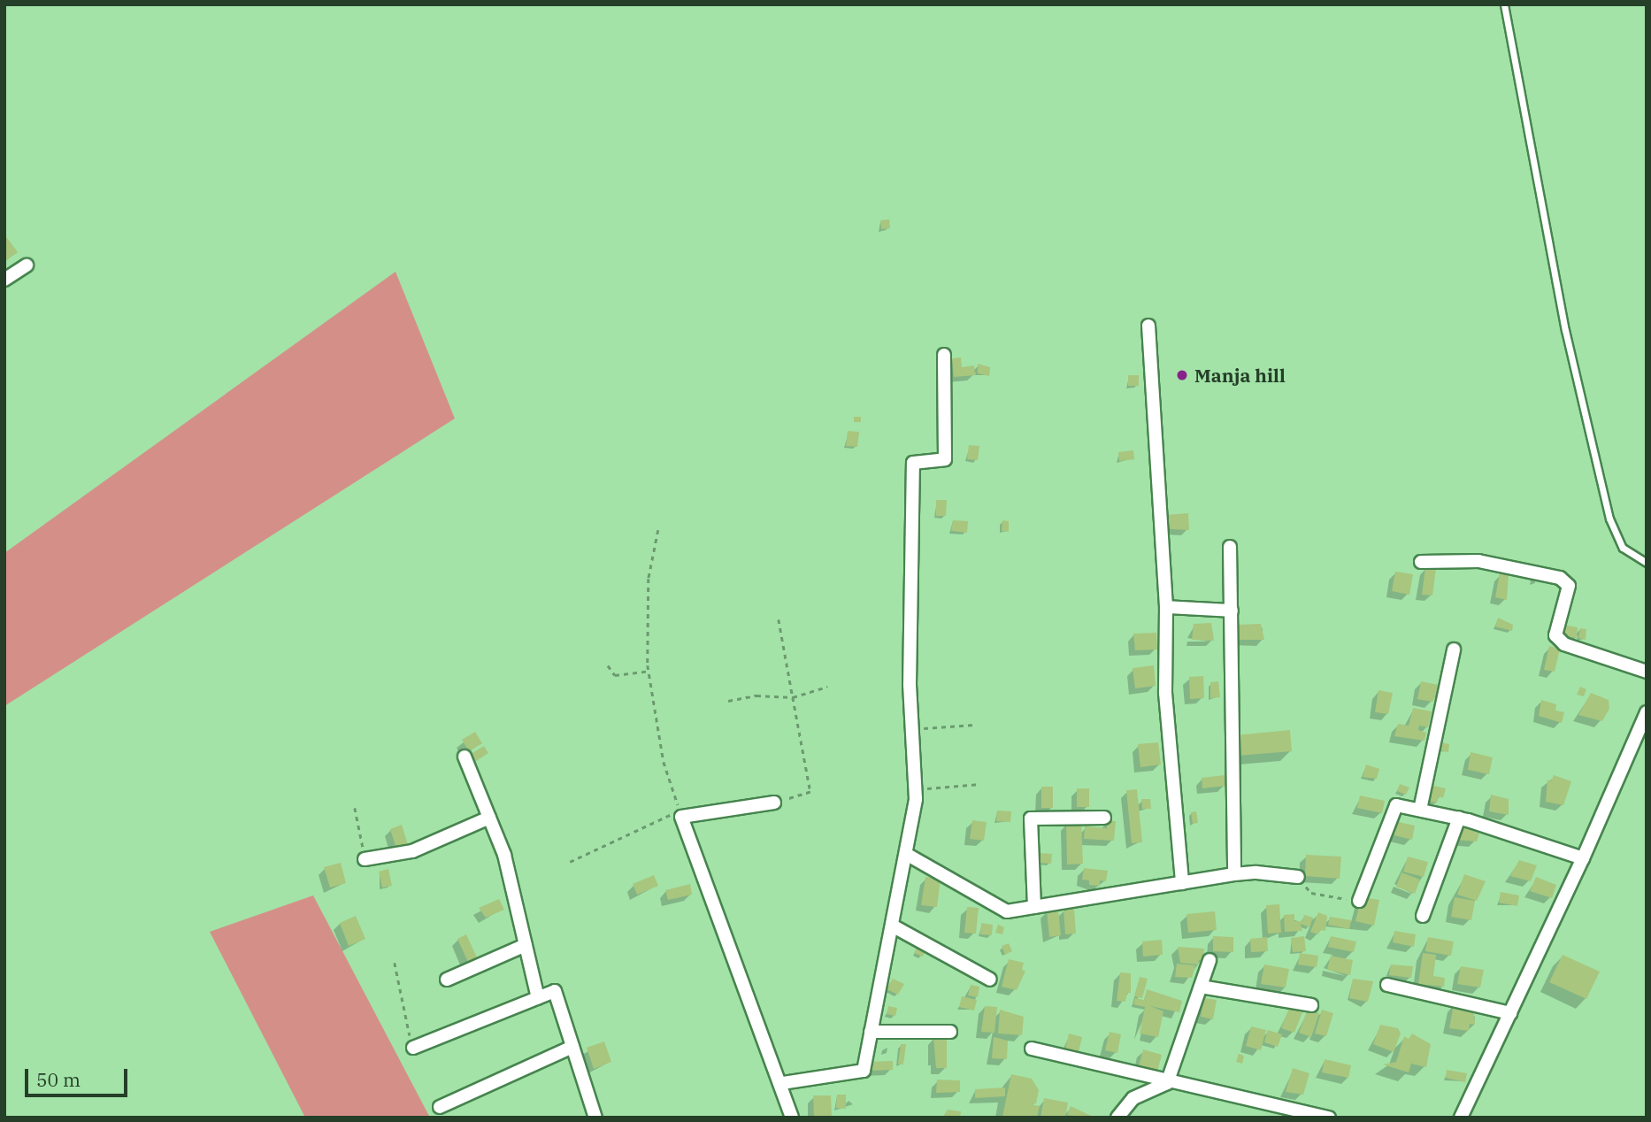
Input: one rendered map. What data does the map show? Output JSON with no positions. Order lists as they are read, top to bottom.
{
  "places": ["Manja hill"],
  "scale_bar": "50 m"
}
